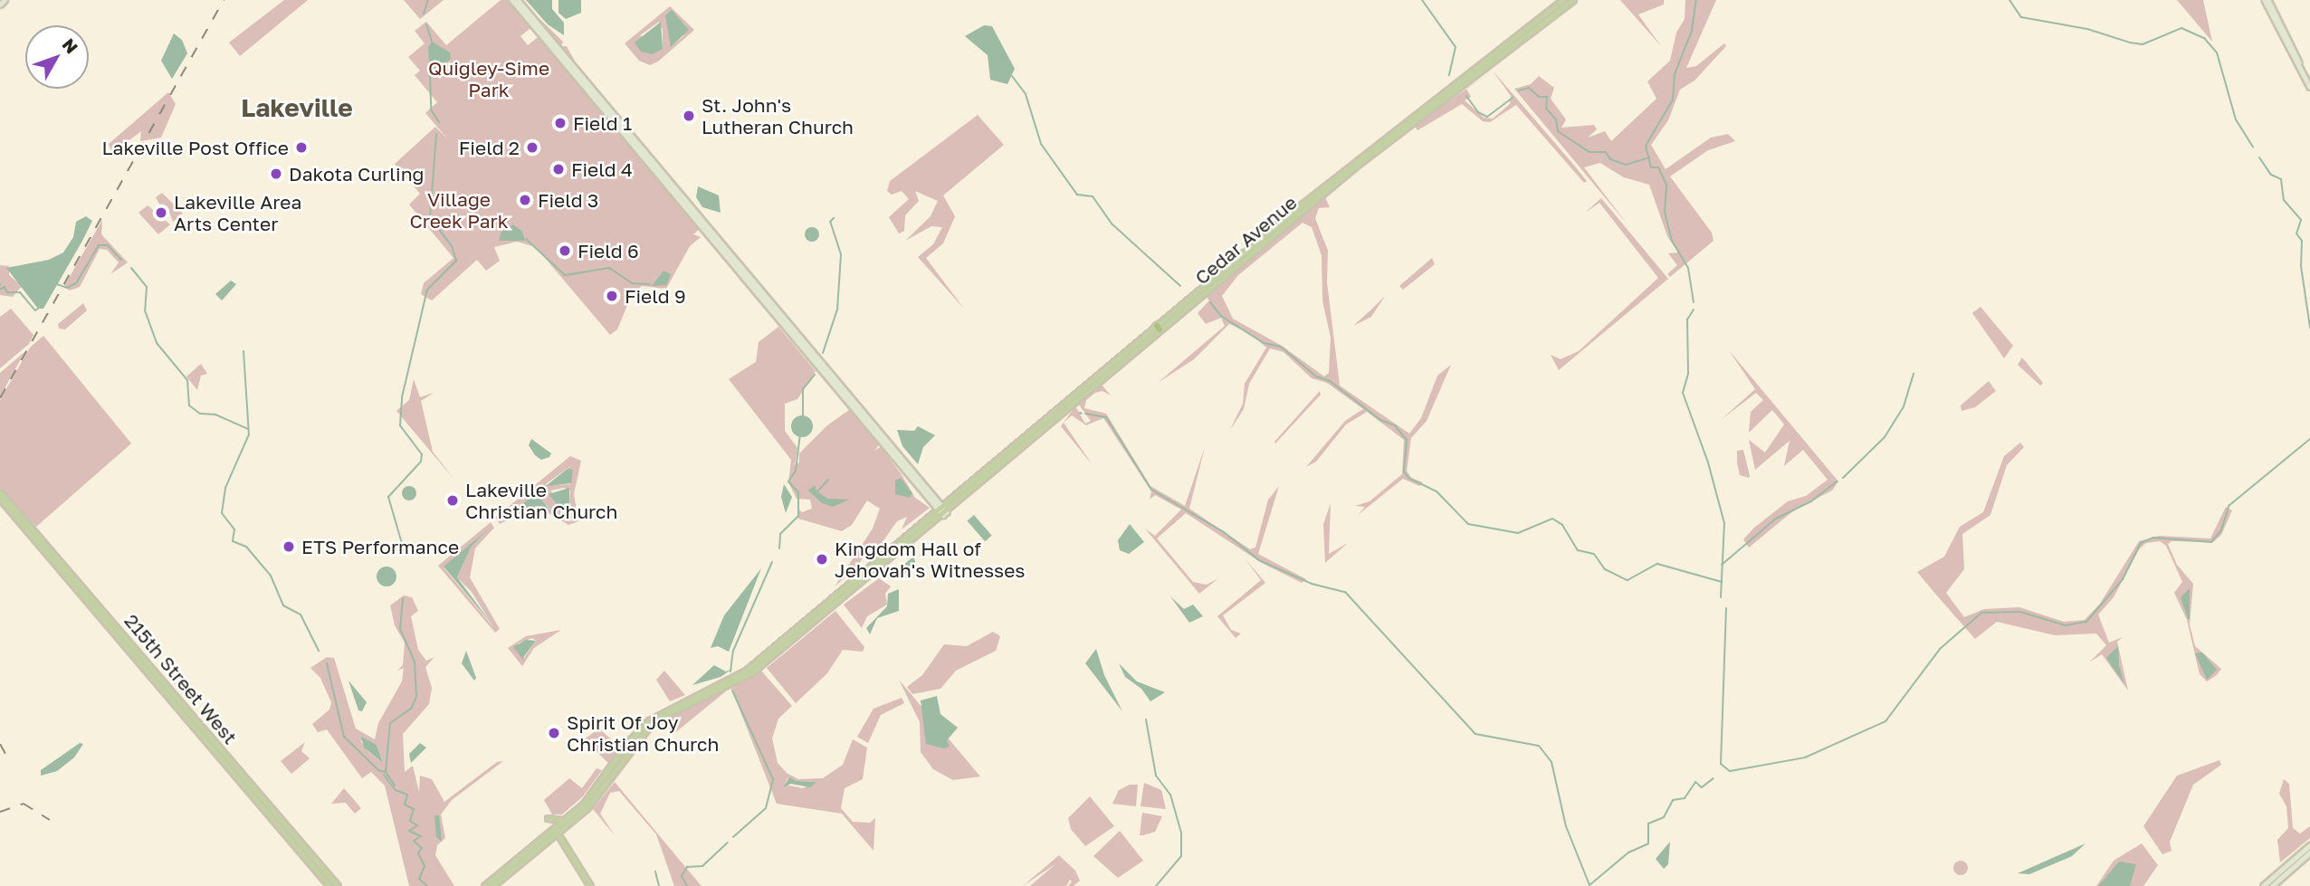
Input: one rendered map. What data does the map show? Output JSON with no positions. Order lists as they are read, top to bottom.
{
  "streets": {
    "main road": ["Cedar Avenue", "215th Street West"]
  },
  "districts": ["Lakeville"],
  "parks": ["Quigley-Sime Park", "Village Creek Park"],
  "places": [
    "St. John's Lutheran Church",
    "Field 1",
    "Lakeville Post Office",
    "Field 2",
    "Field 4",
    "Dakota Curling",
    "Field 3",
    "Lakeville Area Arts Center",
    "Field 6",
    "Field 9",
    "Lakeville Christian Church",
    "ETS Performance",
    "Kingdom Hall of Jehovah's Witnesses",
    "Spirit Of Joy Christian Church"
  ],
  "north": "top right"
}
